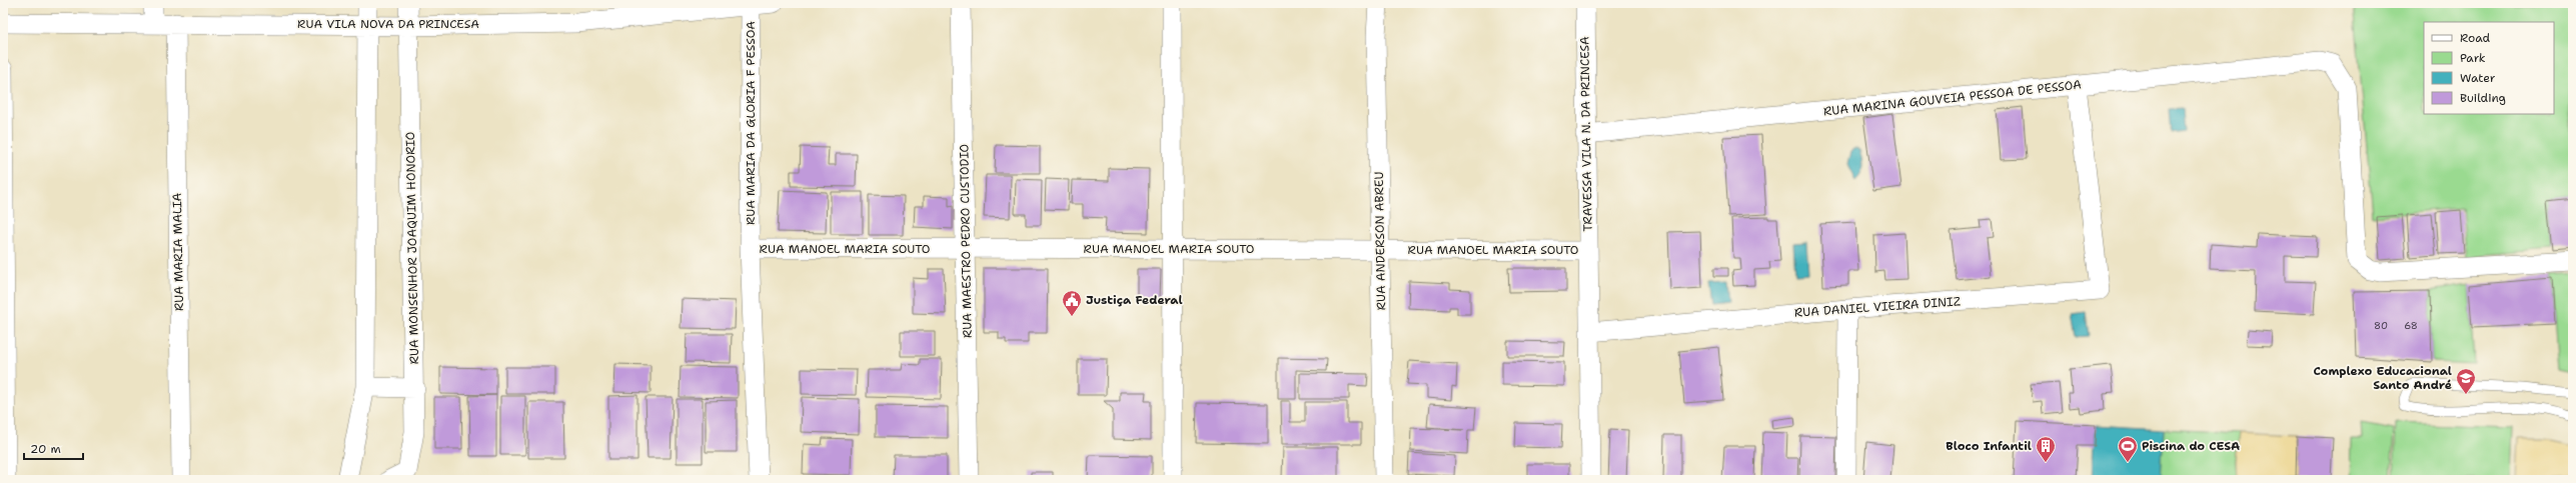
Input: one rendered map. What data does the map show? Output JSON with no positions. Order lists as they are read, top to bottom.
{
  "streets": {
    "street": [
      "RUA VILA NOVA DA PRINCESA",
      "RUA MARINA GOUVEIA PESSOA DE PESSOA",
      "RUA MARIA DA GLORIA F PESSOA",
      "TRAVESSA VILA N. DA PRINCESA",
      "RUA MAESTRO PEDRO CUSTODIO",
      "RUA ANDERSON ABREU",
      "RUA MONSENHOR JOAQUIM HONORIO",
      "RUA MANOEL MARIA SOUTO",
      "RUA MARIA MALIA",
      "RUA DANIEL VIEIRA DINIZ"
    ]
  },
  "crossings": [
    ["RUA VILA NOVA DA PRINCESA", "RUA MARIA DA GLORIA F PESSOA"],
    ["RUA VILA NOVA DA PRINCESA", "RUA MONSENHOR JOAQUIM HONORIO"],
    ["RUA VILA NOVA DA PRINCESA", "RUA MARIA MALIA"],
    ["RUA MARINA GOUVEIA PESSOA DE PESSOA", "TRAVESSA VILA N. DA PRINCESA"],
    ["RUA MARINA GOUVEIA PESSOA DE PESSOA", "RUA DANIEL VIEIRA DINIZ"],
    ["RUA MARIA DA GLORIA F PESSOA", "RUA MANOEL MARIA SOUTO"],
    ["TRAVESSA VILA N. DA PRINCESA", "RUA MANOEL MARIA SOUTO"],
    ["TRAVESSA VILA N. DA PRINCESA", "RUA DANIEL VIEIRA DINIZ"],
    ["RUA MAESTRO PEDRO CUSTODIO", "RUA MANOEL MARIA SOUTO"],
    ["RUA ANDERSON ABREU", "RUA MANOEL MARIA SOUTO"]
  ],
  "places": {
    "public building": ["Justiça Federal"],
    "school or university": ["Complexo Educacional Santo André"],
    "building": ["Bloco Infantil"],
    "sports": ["Piscina do CESA"]
  },
  "house_numbers": ["80", "68"],
  "legend": [
    "Road",
    "Park",
    "Water",
    "Building"
  ],
  "scale_bar": "20 m"
}
